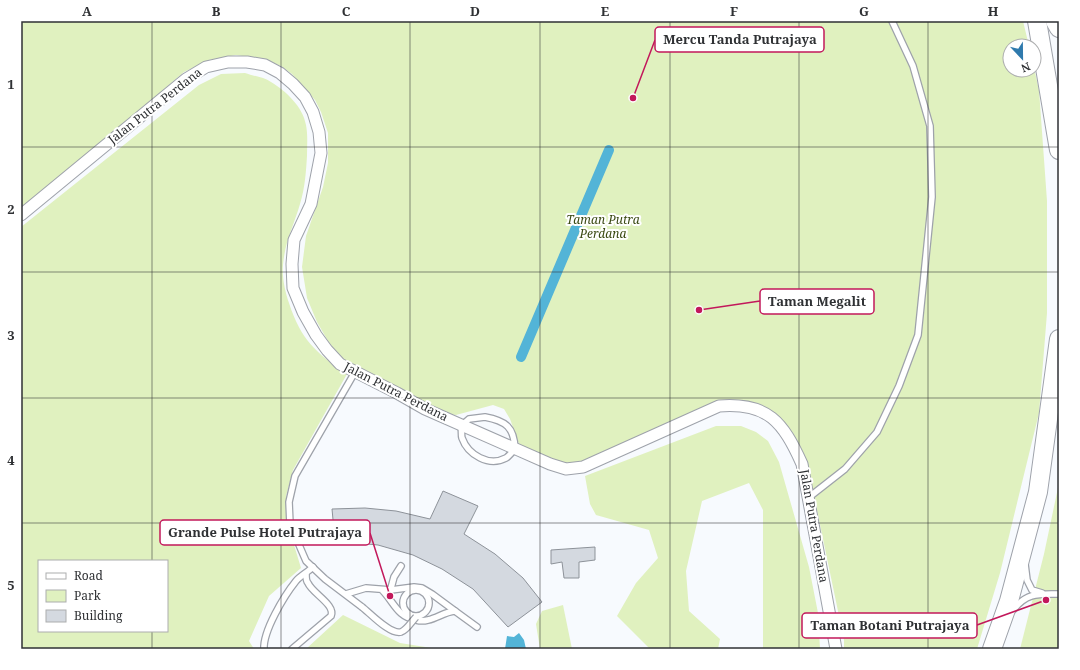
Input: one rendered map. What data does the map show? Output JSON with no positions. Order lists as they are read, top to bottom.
{
  "streets": {
    "street": ["Jalan Putra Perdana"]
  },
  "parks": ["Taman Putra Perdana"],
  "places": [
    "Mercu Tanda Putrajaya",
    "Taman Megalit",
    "Grande Pulse Hotel Putrajaya",
    "Taman Botani Putrajaya"
  ],
  "legend": ["Road", "Park", "Building"],
  "north": "bottom",
  "grid": {
    "columns": [
      "A",
      "B",
      "C",
      "D",
      "E",
      "F",
      "G",
      "H"
    ],
    "rows": [
      "1",
      "2",
      "3",
      "4",
      "5"
    ]
  }
}
